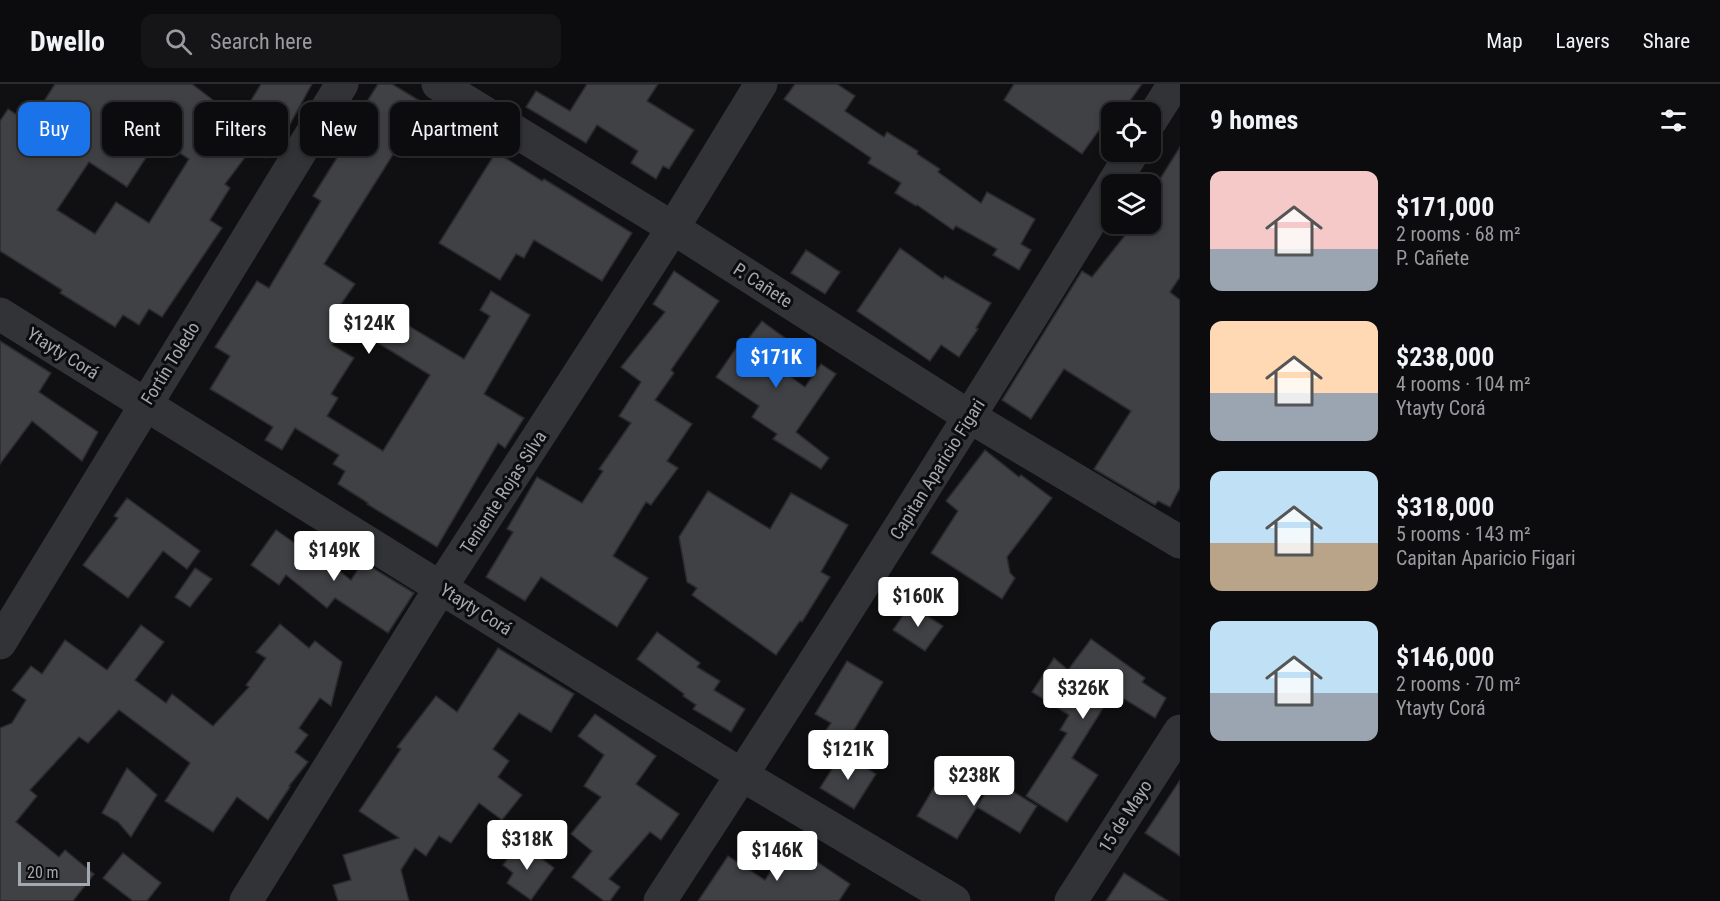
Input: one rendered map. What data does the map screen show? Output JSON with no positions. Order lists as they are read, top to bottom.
{
  "streets": {
    "street": [
      "P. Cañete",
      "Ytayty Corá",
      "Fortín Toledo",
      "Capitan Aparicio Figari",
      "Teniente Rojas Silva",
      "15 de Mayo"
    ]
  },
  "crossings": [
    ["P. Cañete", "Capitan Aparicio Figari"],
    ["P. Cañete", "Teniente Rojas Silva"],
    ["Ytayty Corá", "Fortín Toledo"],
    ["Ytayty Corá", "Capitan Aparicio Figari"],
    ["Ytayty Corá", "Teniente Rojas Silva"]
  ],
  "scale_bar": "20 m",
  "page": {
    "header": "Dwello",
    "search": "Search here",
    "nav": ["Map", "Layers", "Share"],
    "heading": "9 homes",
    "chip": [
      "Buy",
      "Rent",
      "Filters",
      "New",
      "Apartment"
    ],
    "list": [
      {
        "name": "$171,000",
        "note": "2 rooms · 68 m² · P. Cañete"
      },
      {
        "name": "$238,000",
        "note": "4 rooms · 104 m² · Ytayty Corá"
      },
      {
        "name": "$318,000",
        "note": "5 rooms · 143 m² · Capitan Aparicio Figari"
      },
      {
        "name": "$146,000",
        "note": "2 rooms · 70 m² · Ytayty Corá"
      }
    ],
    "price": [
      "$124K",
      "$171K",
      "$149K",
      "$160K",
      "$326K",
      "$121K",
      "$238K",
      "$318K",
      "$146K"
    ],
    "scale": "20 m"
  }
}
